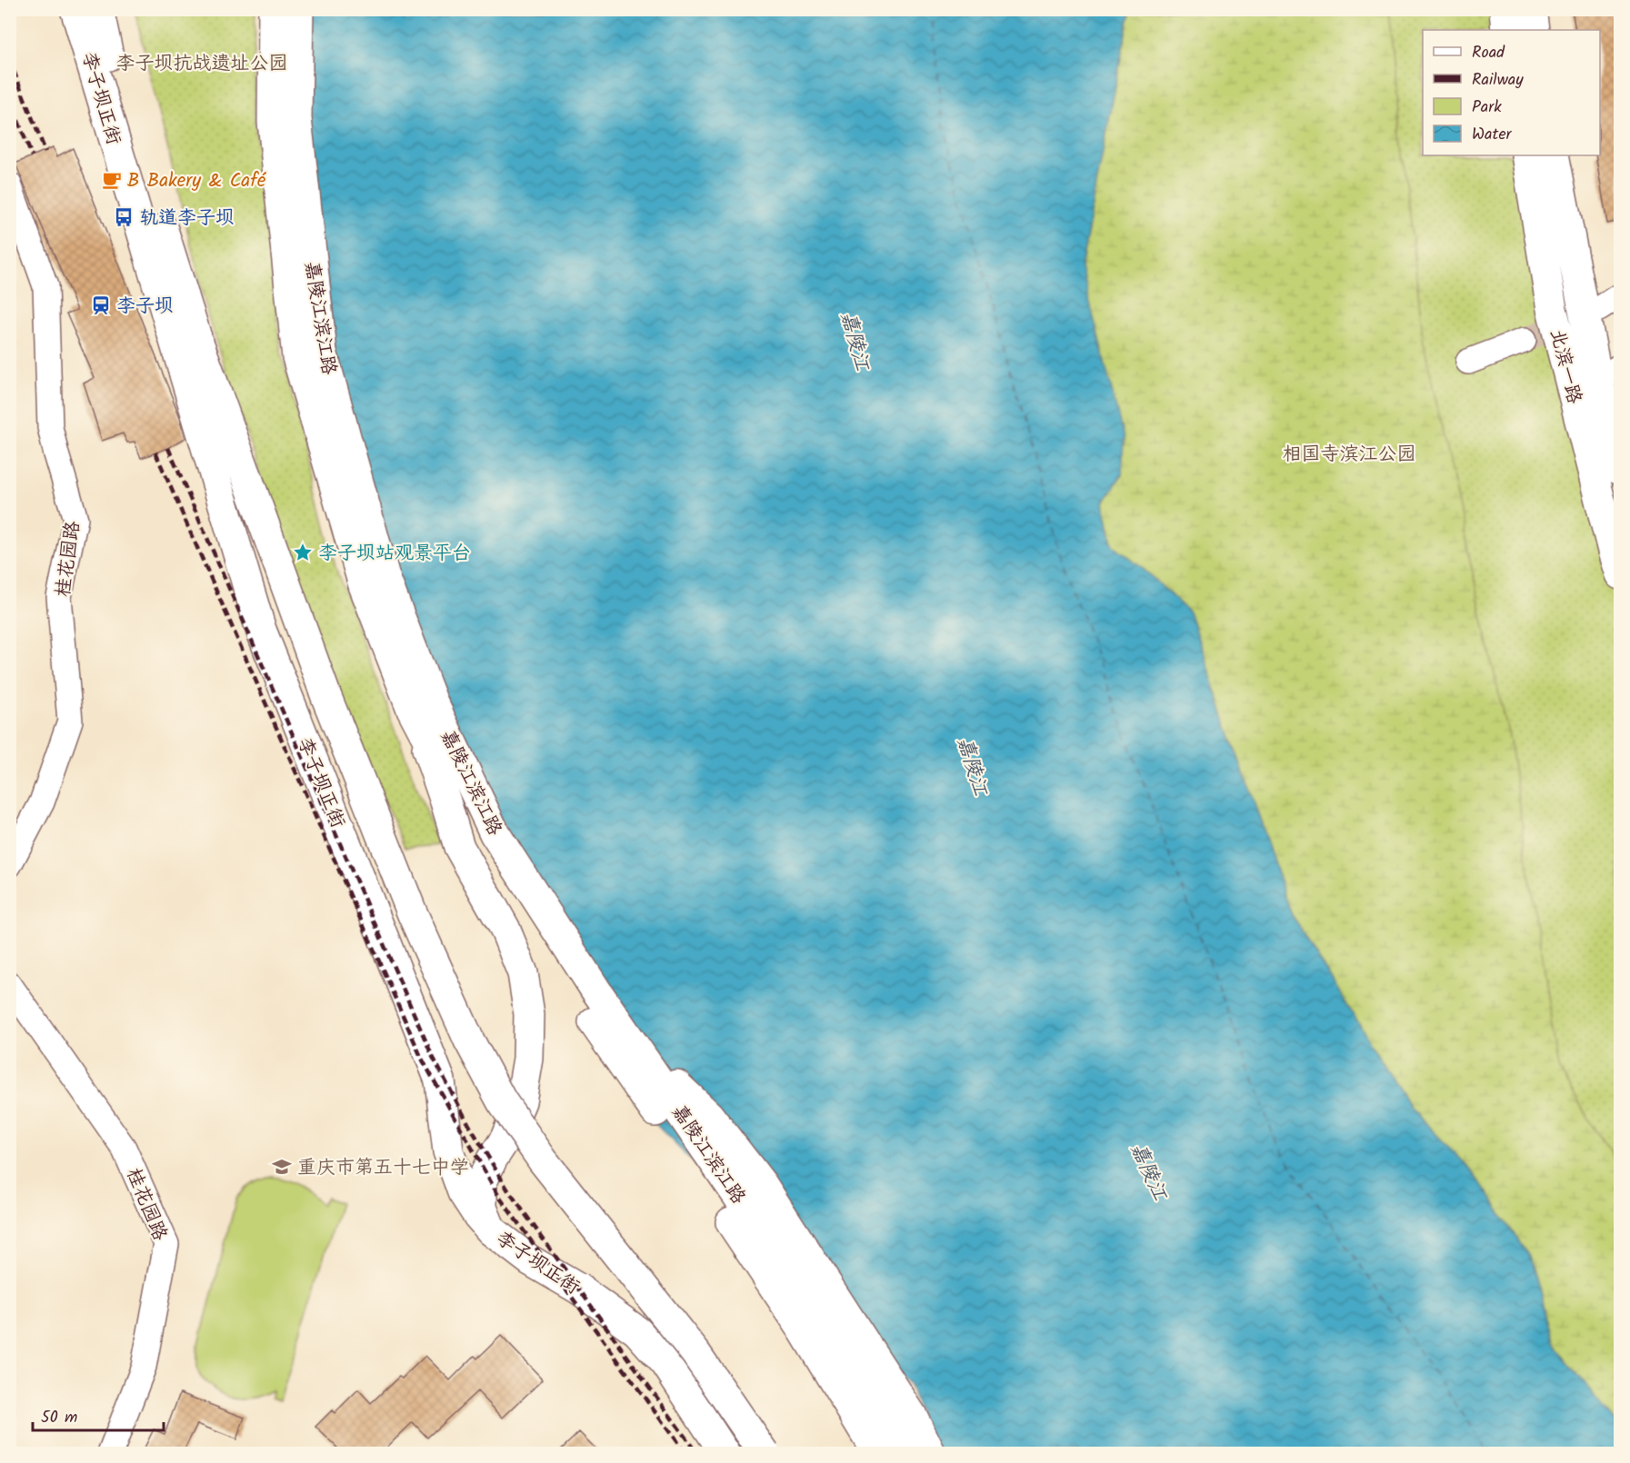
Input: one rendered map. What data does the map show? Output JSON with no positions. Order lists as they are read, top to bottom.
{
  "streets": {
    "main road": ["李子坝正街", "嘉陵江滨江路", "北滨一路"],
    "street": ["桂花园路"]
  },
  "water": ["嘉陵江"],
  "parks": ["李子坝抗战遗址公园", "相国寺滨江公园"],
  "places": {
    "cafe": ["B Bakery & Café"],
    "bus stop": ["轨道李子坝"],
    "station": ["李子坝"],
    "place": ["李子坝站观景平台"],
    "school or university": ["重庆市第五十七中学"]
  },
  "legend": [
    "Road",
    "Railway",
    "Park",
    "Water"
  ],
  "scale_bar": "50 m"
}
